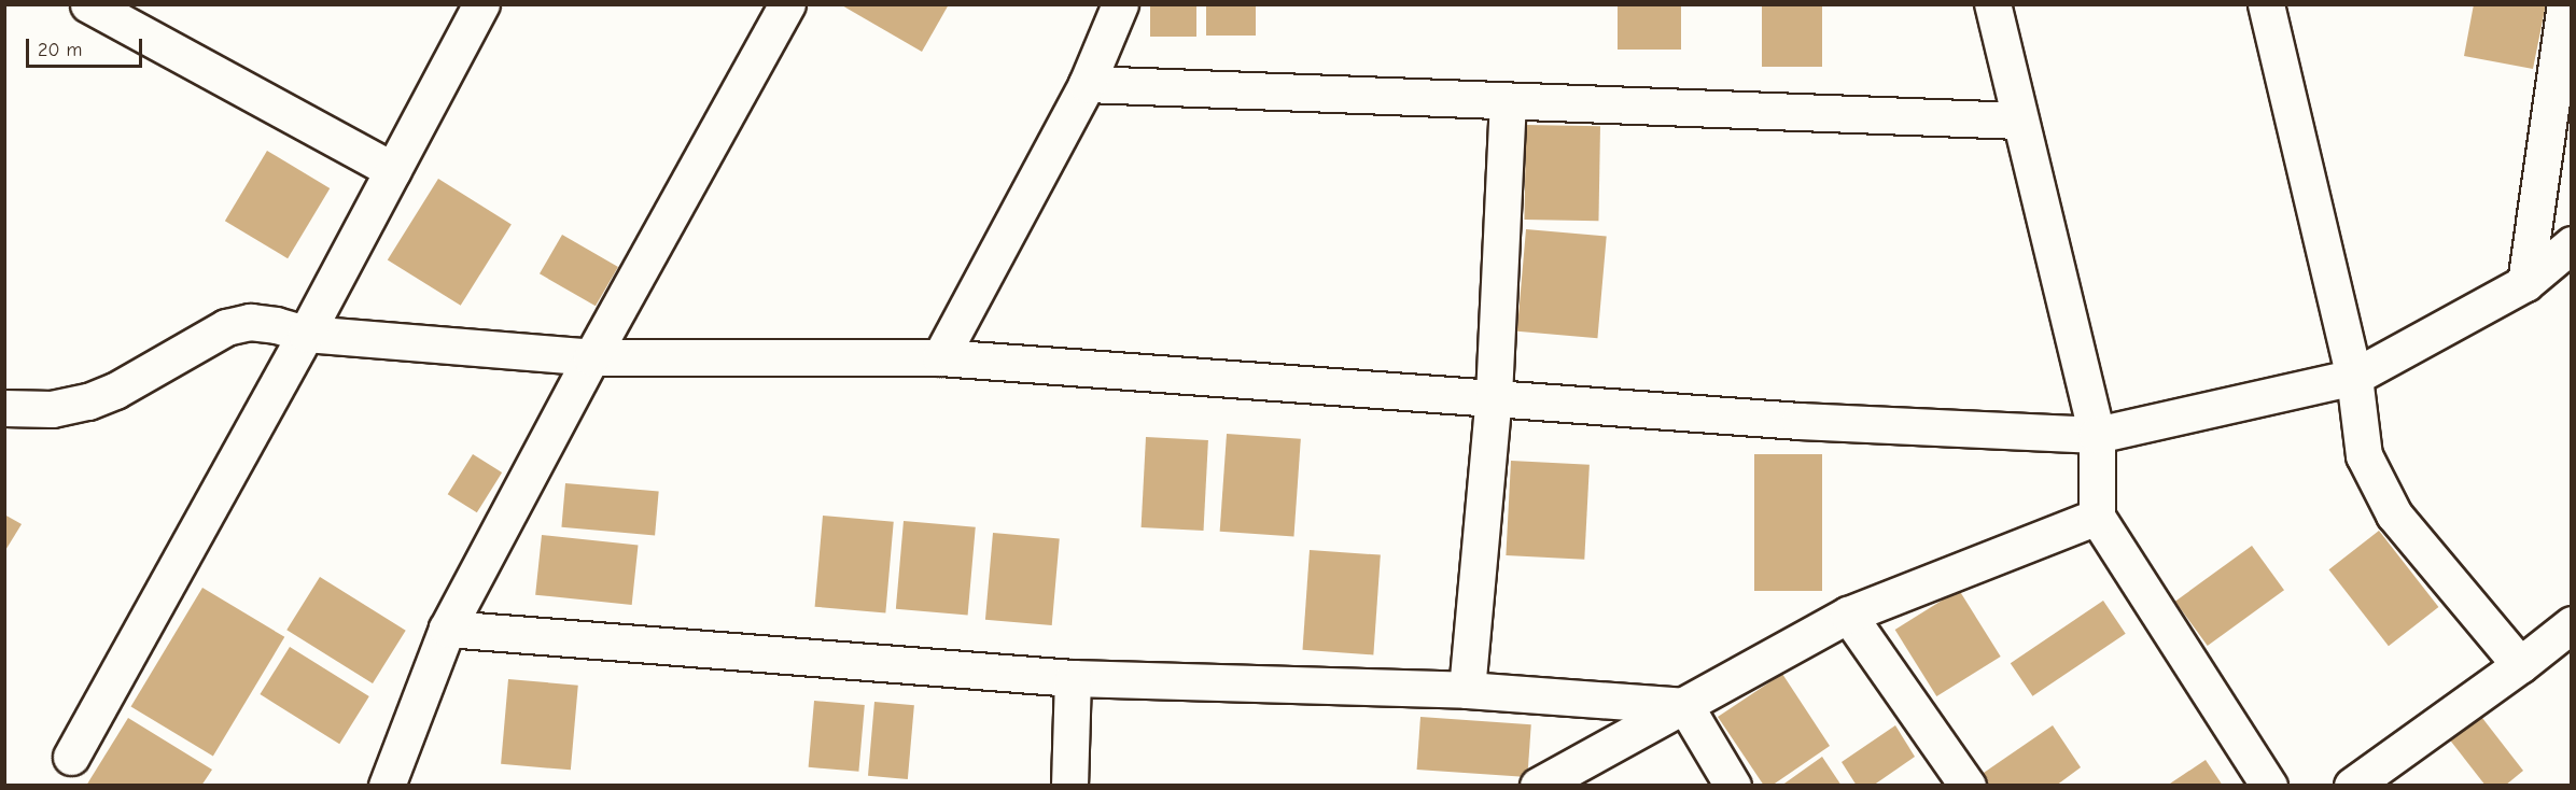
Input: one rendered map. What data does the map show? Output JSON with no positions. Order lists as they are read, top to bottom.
{
  "scale_bar": "20 m"
}
